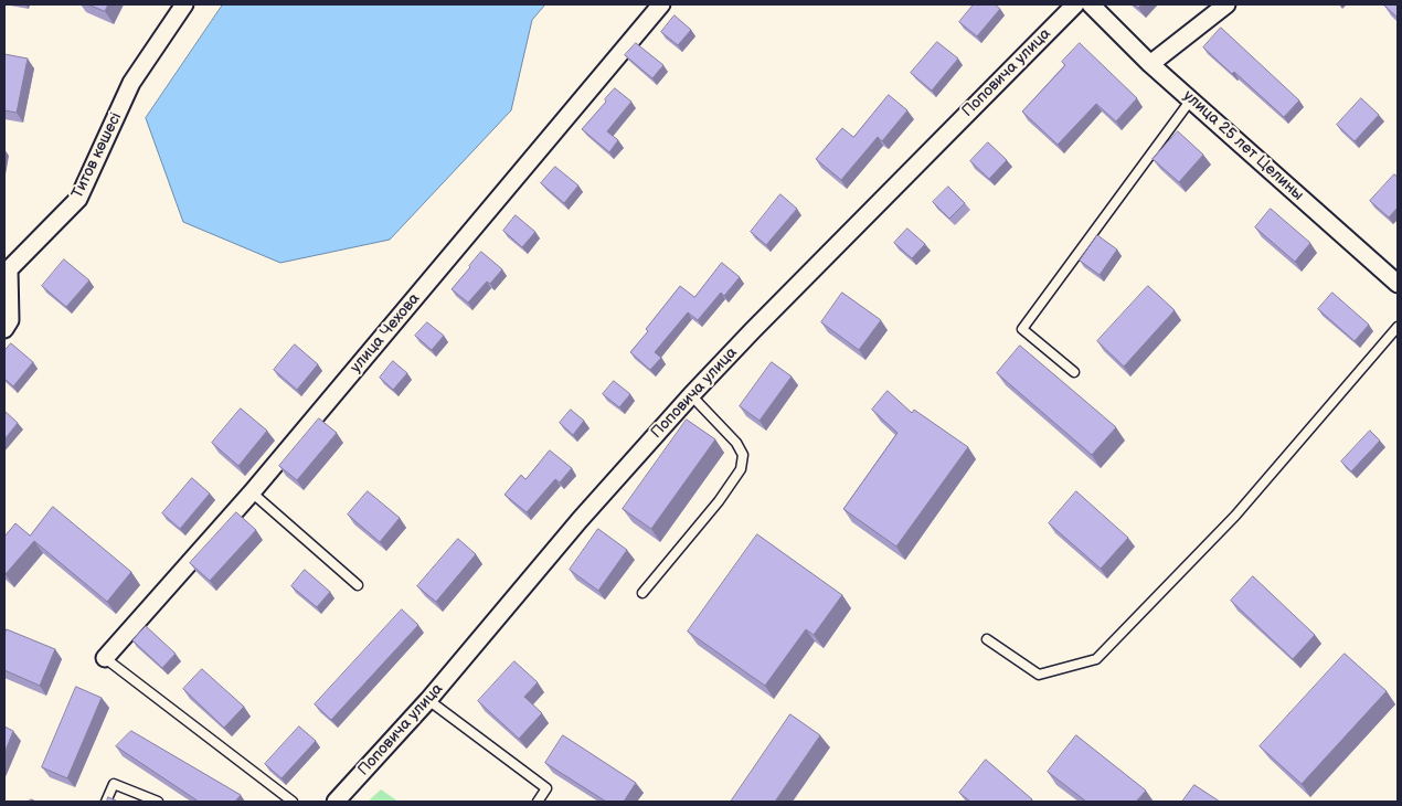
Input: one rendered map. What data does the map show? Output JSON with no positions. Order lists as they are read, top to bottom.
{
  "streets": {
    "street": [
      "Поповича улица",
      "улица 25 лет Целины",
      "Титов көшесі",
      "улица Чехова"
    ]
  }
}
